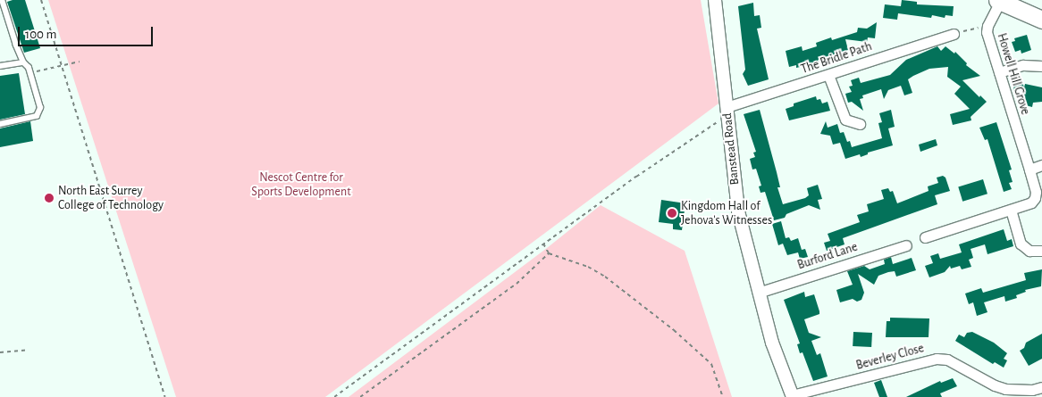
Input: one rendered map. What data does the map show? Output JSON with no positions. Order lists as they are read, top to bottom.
{
  "streets": {
    "street": [
      "The Bridle Path",
      "Howell Hill Grove",
      "Banstead Road",
      "Burford Lane",
      "Beverley Close"
    ]
  },
  "crossings": [
    ["The Bridle Path", "Banstead Road"],
    ["Banstead Road", "Burford Lane"],
    ["Banstead Road", "Beverley Close"]
  ],
  "parks": ["Nescot Centre for Sports Development"],
  "places": ["North East Surrey College of Technology", "Kingdom Hall of Jehova's Witnesses"],
  "scale_bar": "100 m"
}
